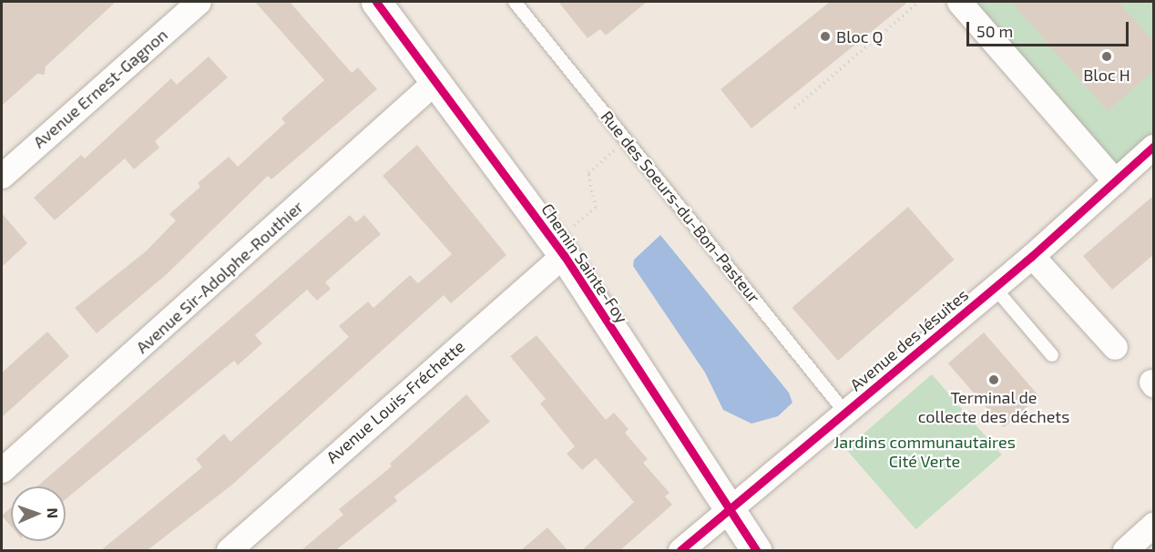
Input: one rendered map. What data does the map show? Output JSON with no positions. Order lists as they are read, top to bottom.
{
  "streets": {
    "main road": ["Chemin Sainte-Foy"],
    "street": [
      "Avenue Ernest-Gagnon",
      "Avenue Sir-Adolphe-Routhier",
      "Avenue des Jésuites",
      "Avenue Louis-Fréchette"
    ],
    "lane": ["Rue des Soeurs-du-Bon-Pasteur"]
  },
  "crossings": [
    ["Rue des Soeurs-du-Bon-Pasteur", "Avenue des Jésuites"],
    ["Chemin Sainte-Foy", "Avenue Sir-Adolphe-Routhier"],
    ["Chemin Sainte-Foy", "Avenue des Jésuites"],
    ["Chemin Sainte-Foy", "Avenue Louis-Fréchette"]
  ],
  "parks": ["Jardins communautaires Cité Verte"],
  "places": ["Bloc Q", "Bloc H", "Terminal de collecte des déchets"],
  "scale_bar": "50 m",
  "north": "right"
}
